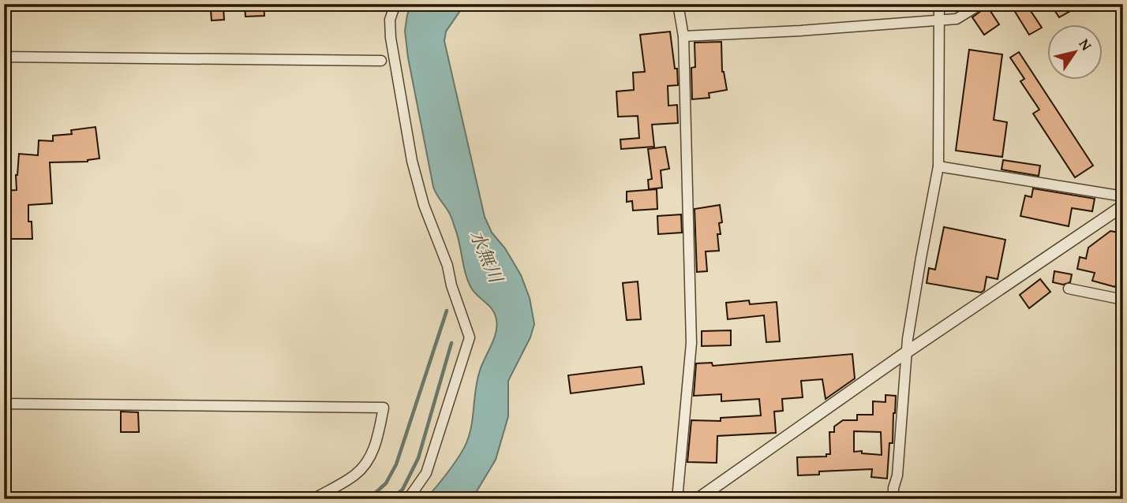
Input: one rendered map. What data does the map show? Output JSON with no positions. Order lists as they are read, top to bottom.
{
  "water": ["水無川"],
  "north": "top right"
}
